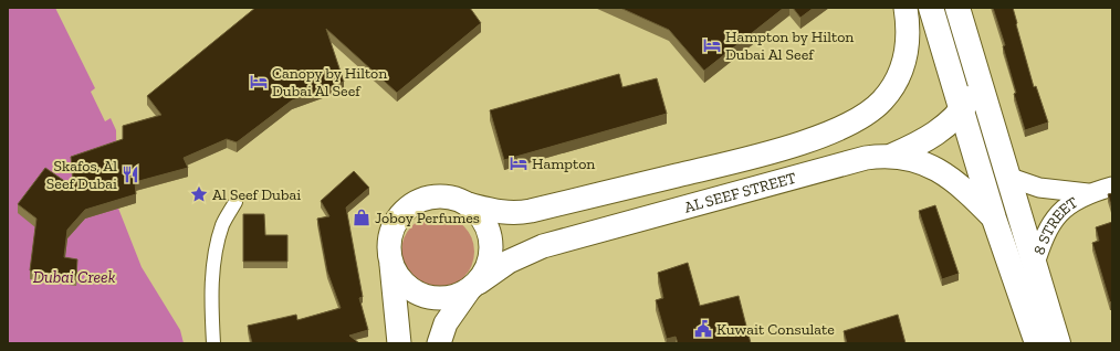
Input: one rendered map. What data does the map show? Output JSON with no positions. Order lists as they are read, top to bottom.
{
  "streets": {
    "main road": ["AL SEEF STREET"],
    "street": ["8 STREET"]
  },
  "water": ["Dubai Creek"],
  "places": {
    "hotel": ["Hampton by Hilton Dubai Al Seef", "Canopy by Hilton Dubai Al Seef", "Hampton"],
    "restaurant": ["Skafos, Al Seef Dubai"],
    "place": ["Al Seef Dubai"],
    "shop": ["Joboy Perfumes"],
    "public building": ["Kuwait Consulate"]
  }
}
